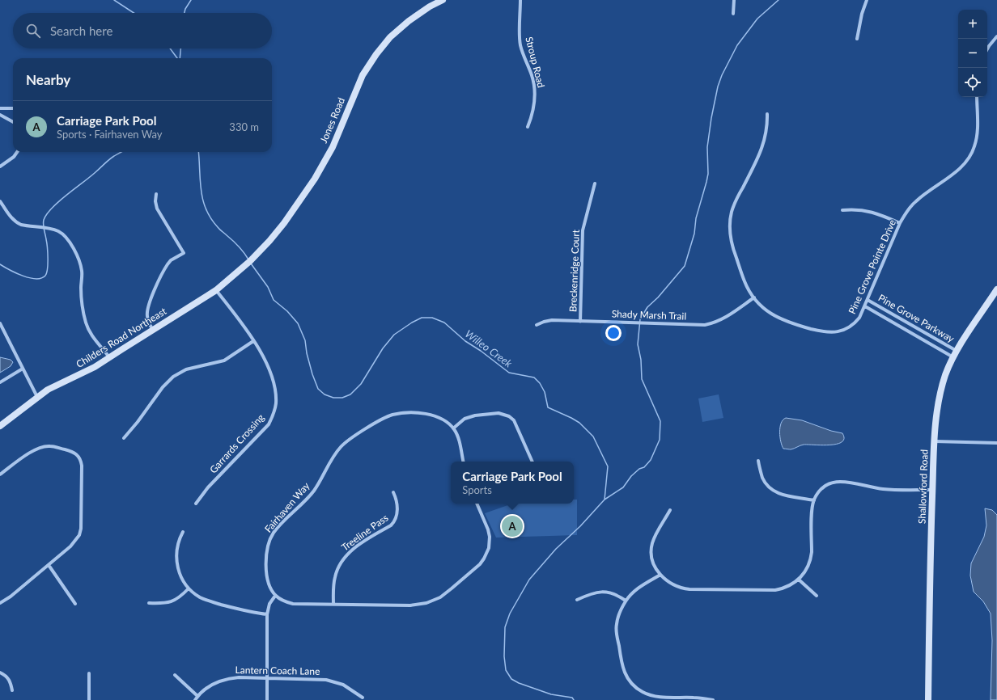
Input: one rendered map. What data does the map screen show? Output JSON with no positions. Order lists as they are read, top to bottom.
{
  "streets": {
    "street": [
      "Stroup Road",
      "Jones Road",
      "Pine Grove Pointe Drive",
      "Breckenridge Court",
      "Shady Marsh Trail",
      "Pine Grove Parkway",
      "Childers Road Northeast",
      "Garrards Crossing",
      "Shallowford Road",
      "Fairhaven Way",
      "Treeline Pass",
      "Lantern Coach Lane"
    ]
  },
  "crossings": [
    ["Jones Road", "Childers Road Northeast"],
    ["Pine Grove Pointe Drive", "Shady Marsh Trail"],
    ["Pine Grove Pointe Drive", "Pine Grove Parkway"],
    ["Breckenridge Court", "Shady Marsh Trail"],
    ["Pine Grove Parkway", "Shallowford Road"],
    ["Childers Road Northeast", "Garrards Crossing"]
  ],
  "water": ["Willeo Creek"],
  "page": {
    "map_buttons": ["+", "−"],
    "search": "Search here",
    "heading": "Nearby",
    "list": [
      {
        "mark": "A",
        "name": "Carriage Park Pool",
        "note": "Sports · Fairhaven Way",
        "value": "330 m"
      }
    ],
    "popup": ["Carriage Park Pool", "Sports"],
    "pins": "A"
  }
}
